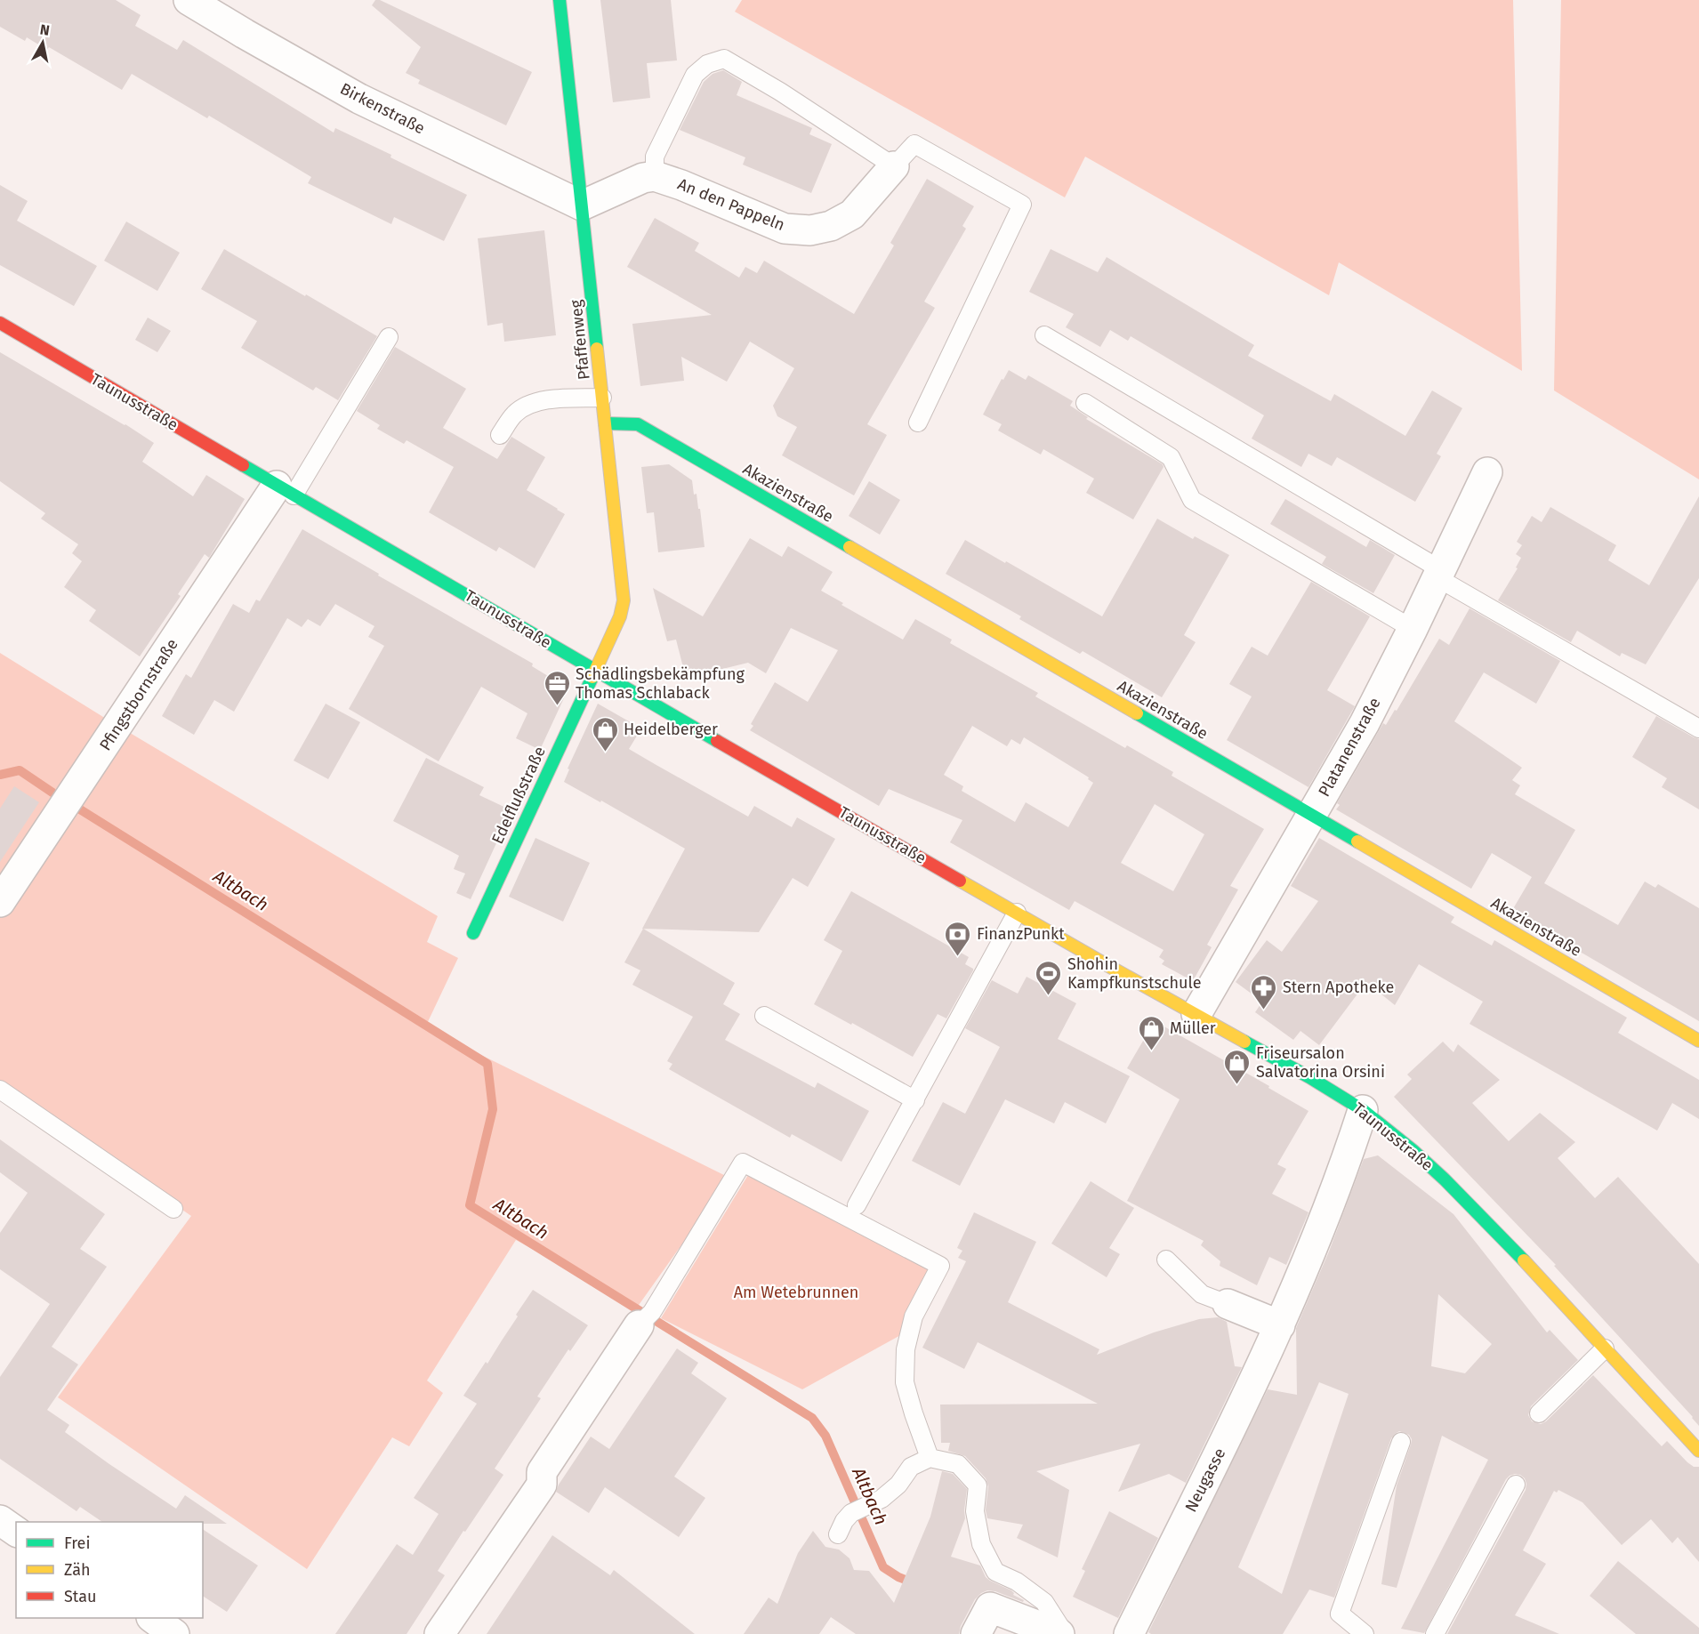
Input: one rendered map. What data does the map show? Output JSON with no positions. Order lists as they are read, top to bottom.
{
  "streets": {
    "street": [
      "Birkenstraße",
      "An den Pappeln",
      "Pfaffenweg",
      "Taunusstraße",
      "Akazienstraße",
      "Pfingstbornstraße",
      "Platanenstraße",
      "Edelflußstraße",
      "Neugasse"
    ]
  },
  "crossings": [
    ["Birkenstraße", "Pfaffenweg"],
    ["Pfaffenweg", "Taunusstraße"],
    ["Pfaffenweg", "Akazienstraße"],
    ["Pfaffenweg", "Edelflußstraße"],
    ["Taunusstraße", "Pfingstbornstraße"],
    ["Taunusstraße", "Platanenstraße"],
    ["Taunusstraße", "Edelflußstraße"],
    ["Taunusstraße", "Neugasse"],
    ["Akazienstraße", "Platanenstraße"]
  ],
  "water": ["Altbach"],
  "parks": ["Am Wetebrunnen"],
  "places": {
    "office": ["Schädlingsbekämpfung Thomas Schlaback"],
    "shop": ["Heidelberger", "Müller", "Friseursalon Salvatorina Orsini"],
    "bank": ["FinanzPunkt"],
    "sports": ["Shohin Kampfkunstschule"],
    "pharmacy": ["Stern Apotheke"]
  },
  "legend": ["Frei", "Zäh", "Stau"],
  "north": "top"
}
